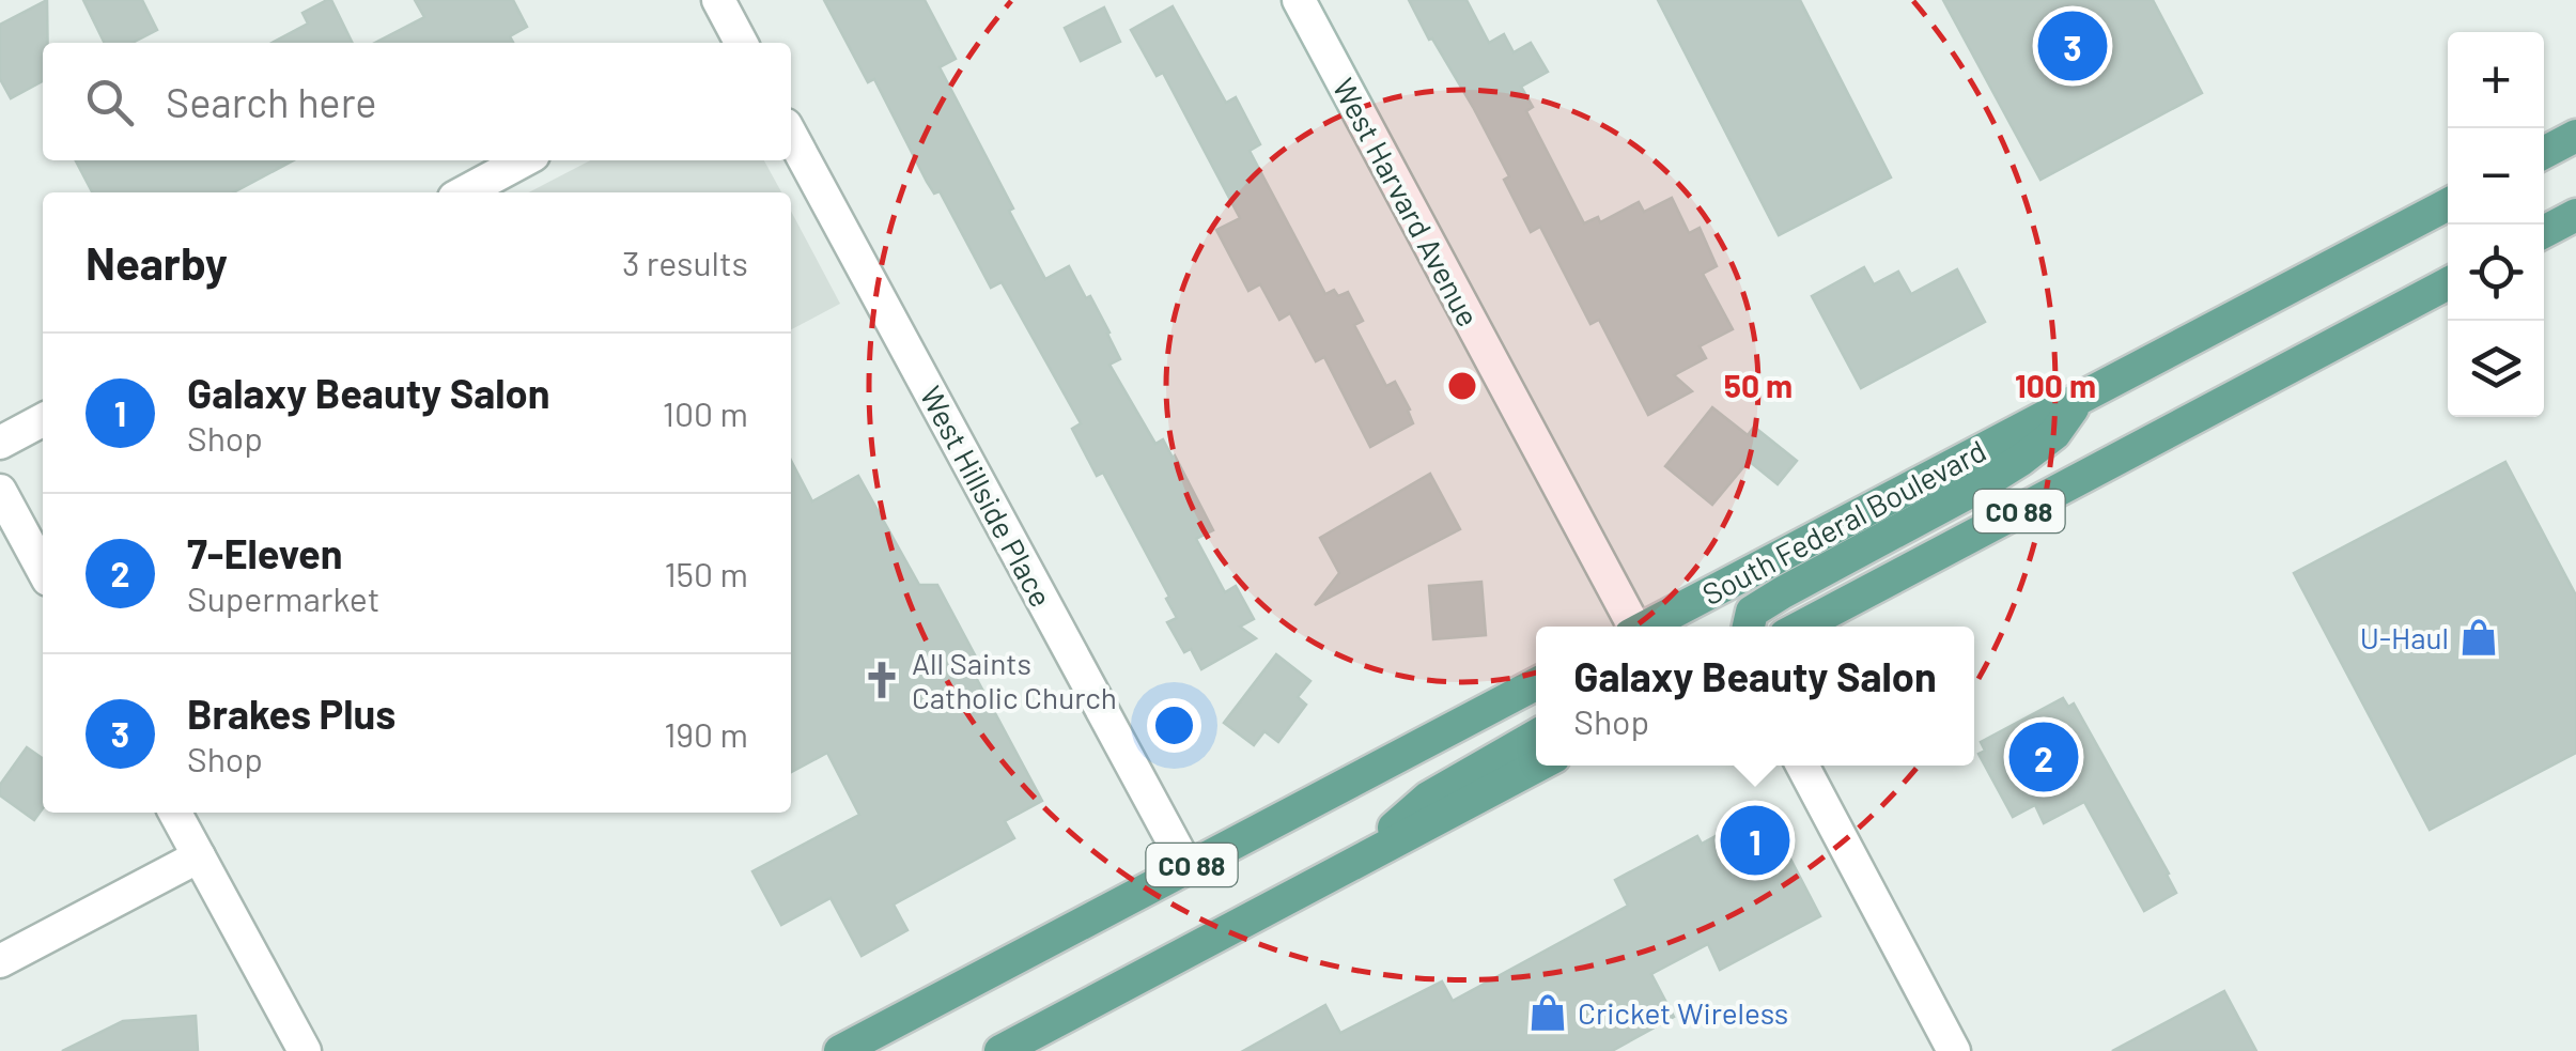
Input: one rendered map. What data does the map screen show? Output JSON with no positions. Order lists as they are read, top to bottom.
{
  "streets": {
    "main road": ["CO 88", "South Federal Boulevard"],
    "street": ["West Harvard Avenue", "West Hillside Place"]
  },
  "crossings": [
    ["West Hillside Place", "CO 88"]
  ],
  "places": {
    "shop": ["U-Haul", "Cricket Wireless"],
    "church": ["All Saints Catholic Church"]
  },
  "page": {
    "pins": ["3", "2", "1"],
    "map_buttons": ["+", "−"],
    "search": "Search here",
    "heading": ["Nearby", "3 results"],
    "list": [
      {
        "mark": "1",
        "name": "Galaxy Beauty Salon",
        "note": "Shop",
        "value": "100 m"
      },
      {
        "mark": "2",
        "name": "7-Eleven",
        "note": "Supermarket",
        "value": "150 m"
      },
      {
        "mark": "3",
        "name": "Brakes Plus",
        "note": "Shop",
        "value": "190 m"
      }
    ],
    "popup": ["Galaxy Beauty Salon", "Shop"]
  },
  "rings": ["50 m", "100 m"]
}
